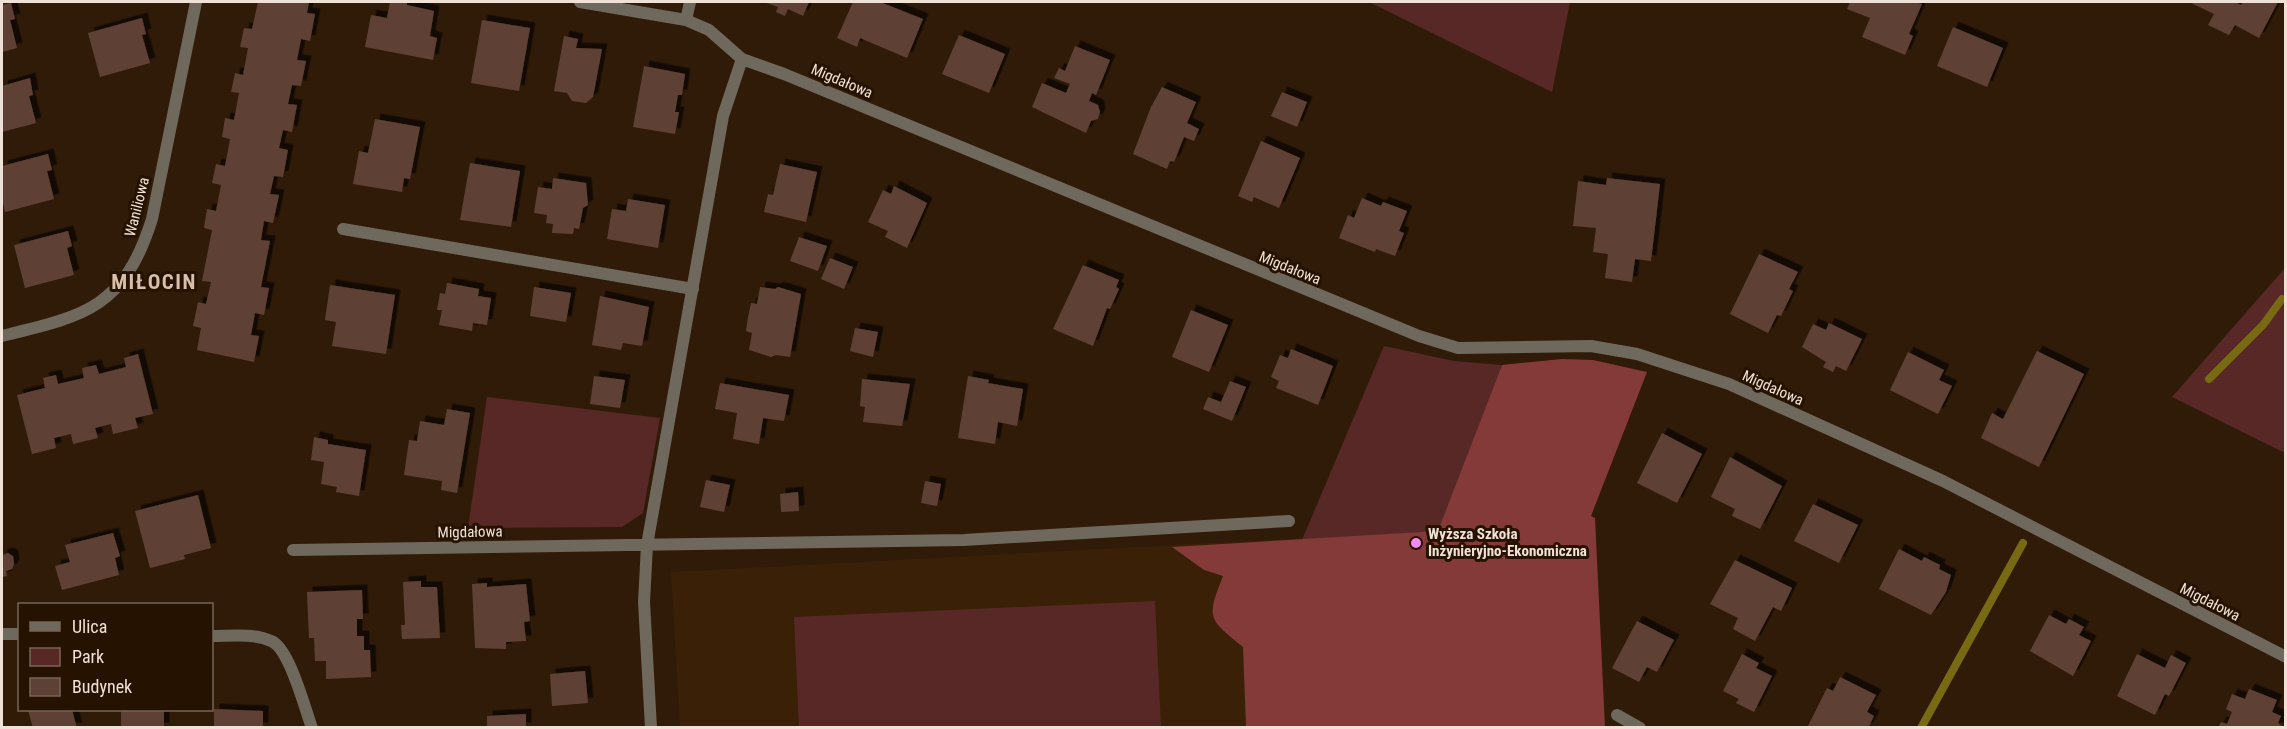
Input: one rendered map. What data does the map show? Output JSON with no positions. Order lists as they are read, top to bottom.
{
  "streets": {
    "street": ["Migdałowa", "Waniliowa"]
  },
  "districts": ["MIŁOCIN"],
  "places": ["Wyższa Szkoła Inżynieryjno-Ekonomiczna"],
  "legend": ["Ulica", "Park", "Budynek"]
}
